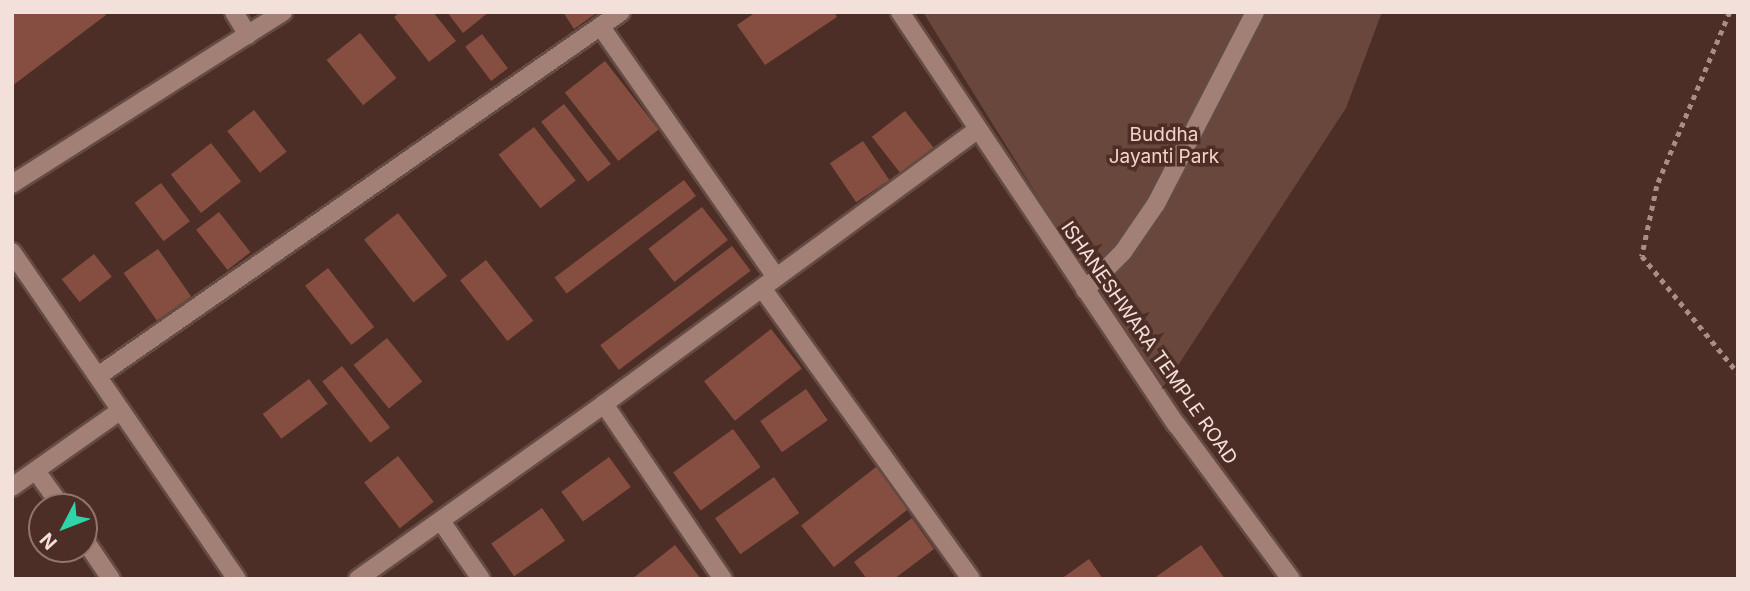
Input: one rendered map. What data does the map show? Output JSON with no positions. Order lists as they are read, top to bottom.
{
  "streets": {
    "street": ["ISHANESHWARA TEMPLE ROAD"]
  },
  "parks": ["Buddha Jayanti Park"],
  "north": "bottom left"
}
